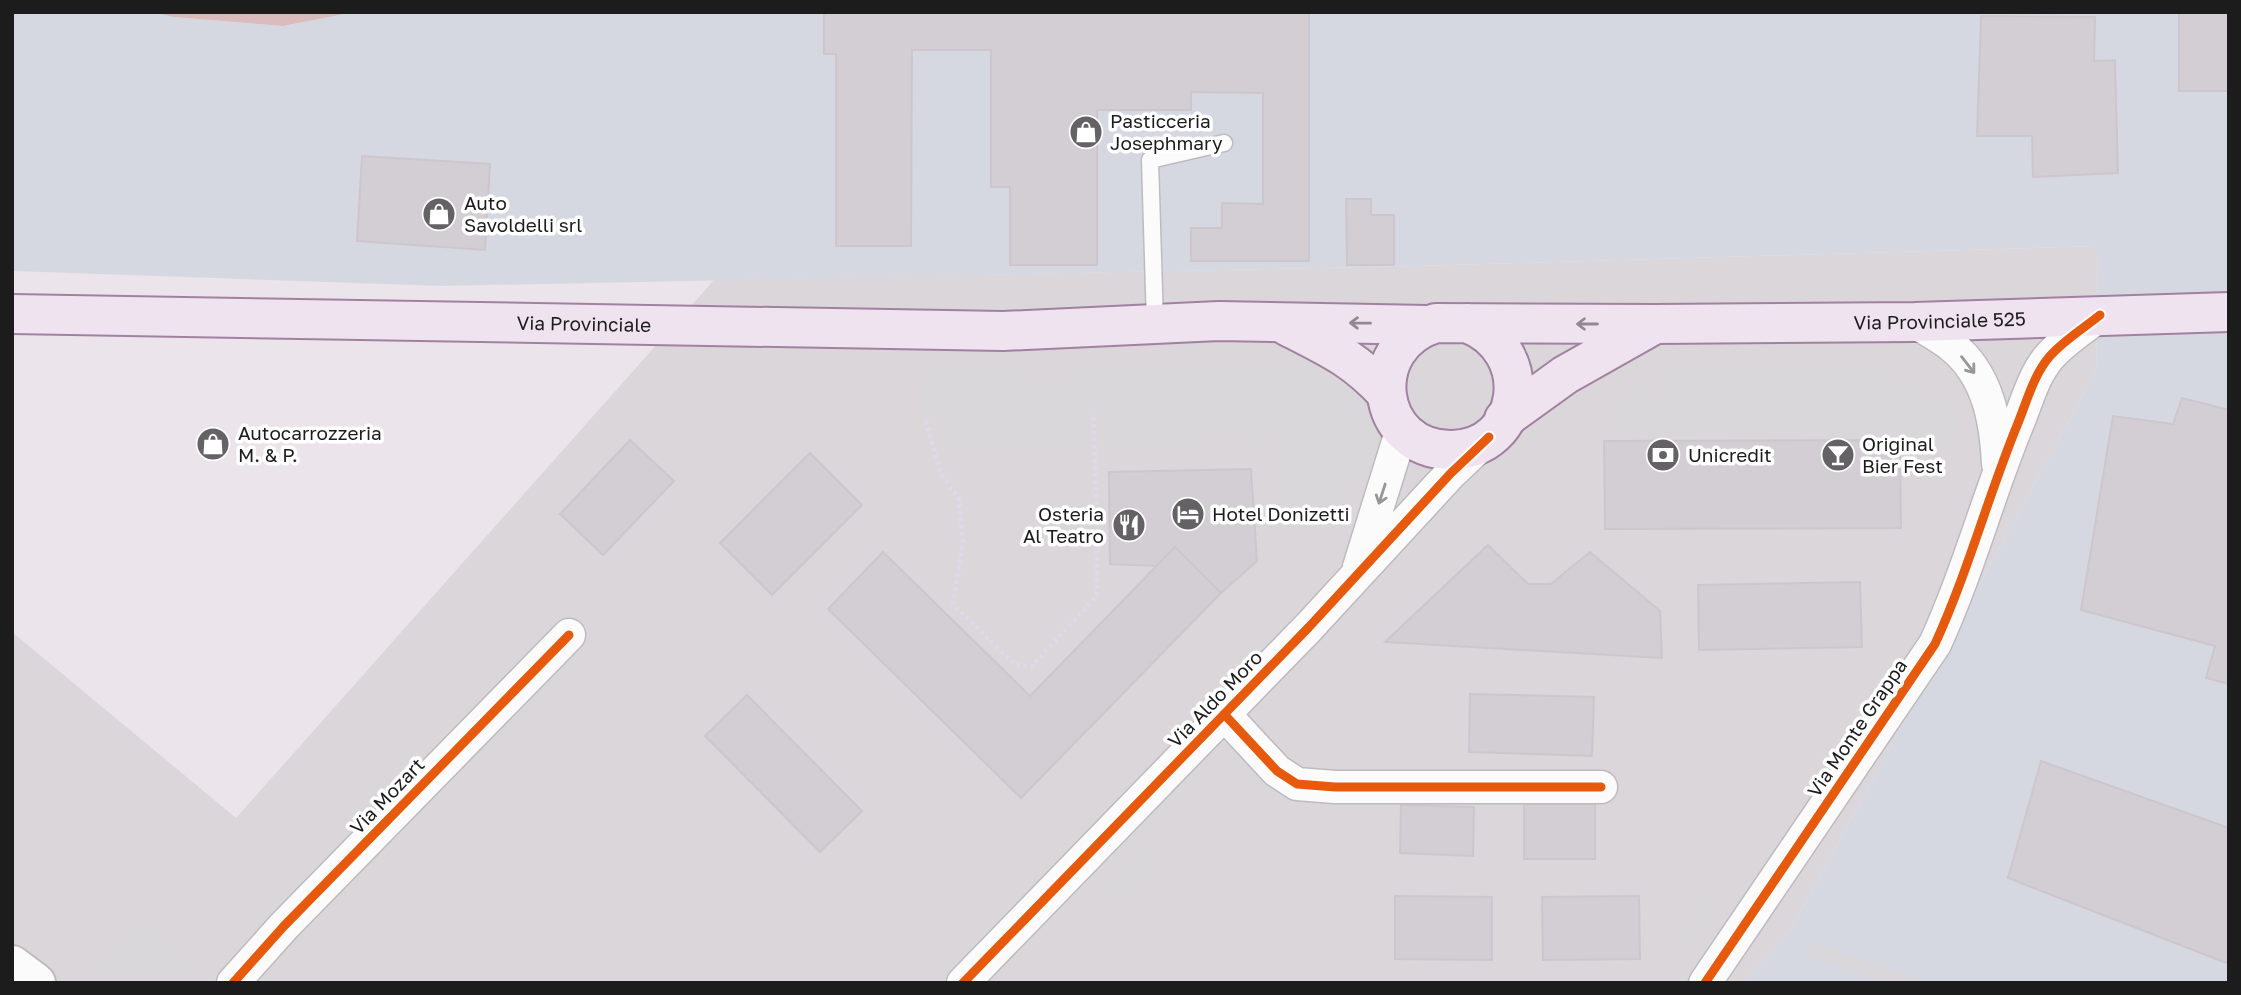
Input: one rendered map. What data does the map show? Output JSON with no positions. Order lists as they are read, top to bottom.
{
  "streets": {
    "main road": ["Via Provinciale 525", "Via Provinciale"],
    "street": ["Via Aldo Moro", "Via Monte Grappa", "Via Mozart"]
  },
  "crossings": [
    ["Via Provinciale 525", "Via Provinciale"],
    ["Via Provinciale 525", "Via Aldo Moro"],
    ["Via Provinciale 525", "Via Monte Grappa"]
  ],
  "places": {
    "shop": ["Pasticceria Josephmary", "Auto Savoldelli srl", "Autocarrozzeria M. & P."],
    "bank": ["Unicredit"],
    "bar": ["Original Bier Fest"],
    "hotel": ["Hotel Donizetti"],
    "restaurant": ["Osteria Al Teatro"]
  }
}
